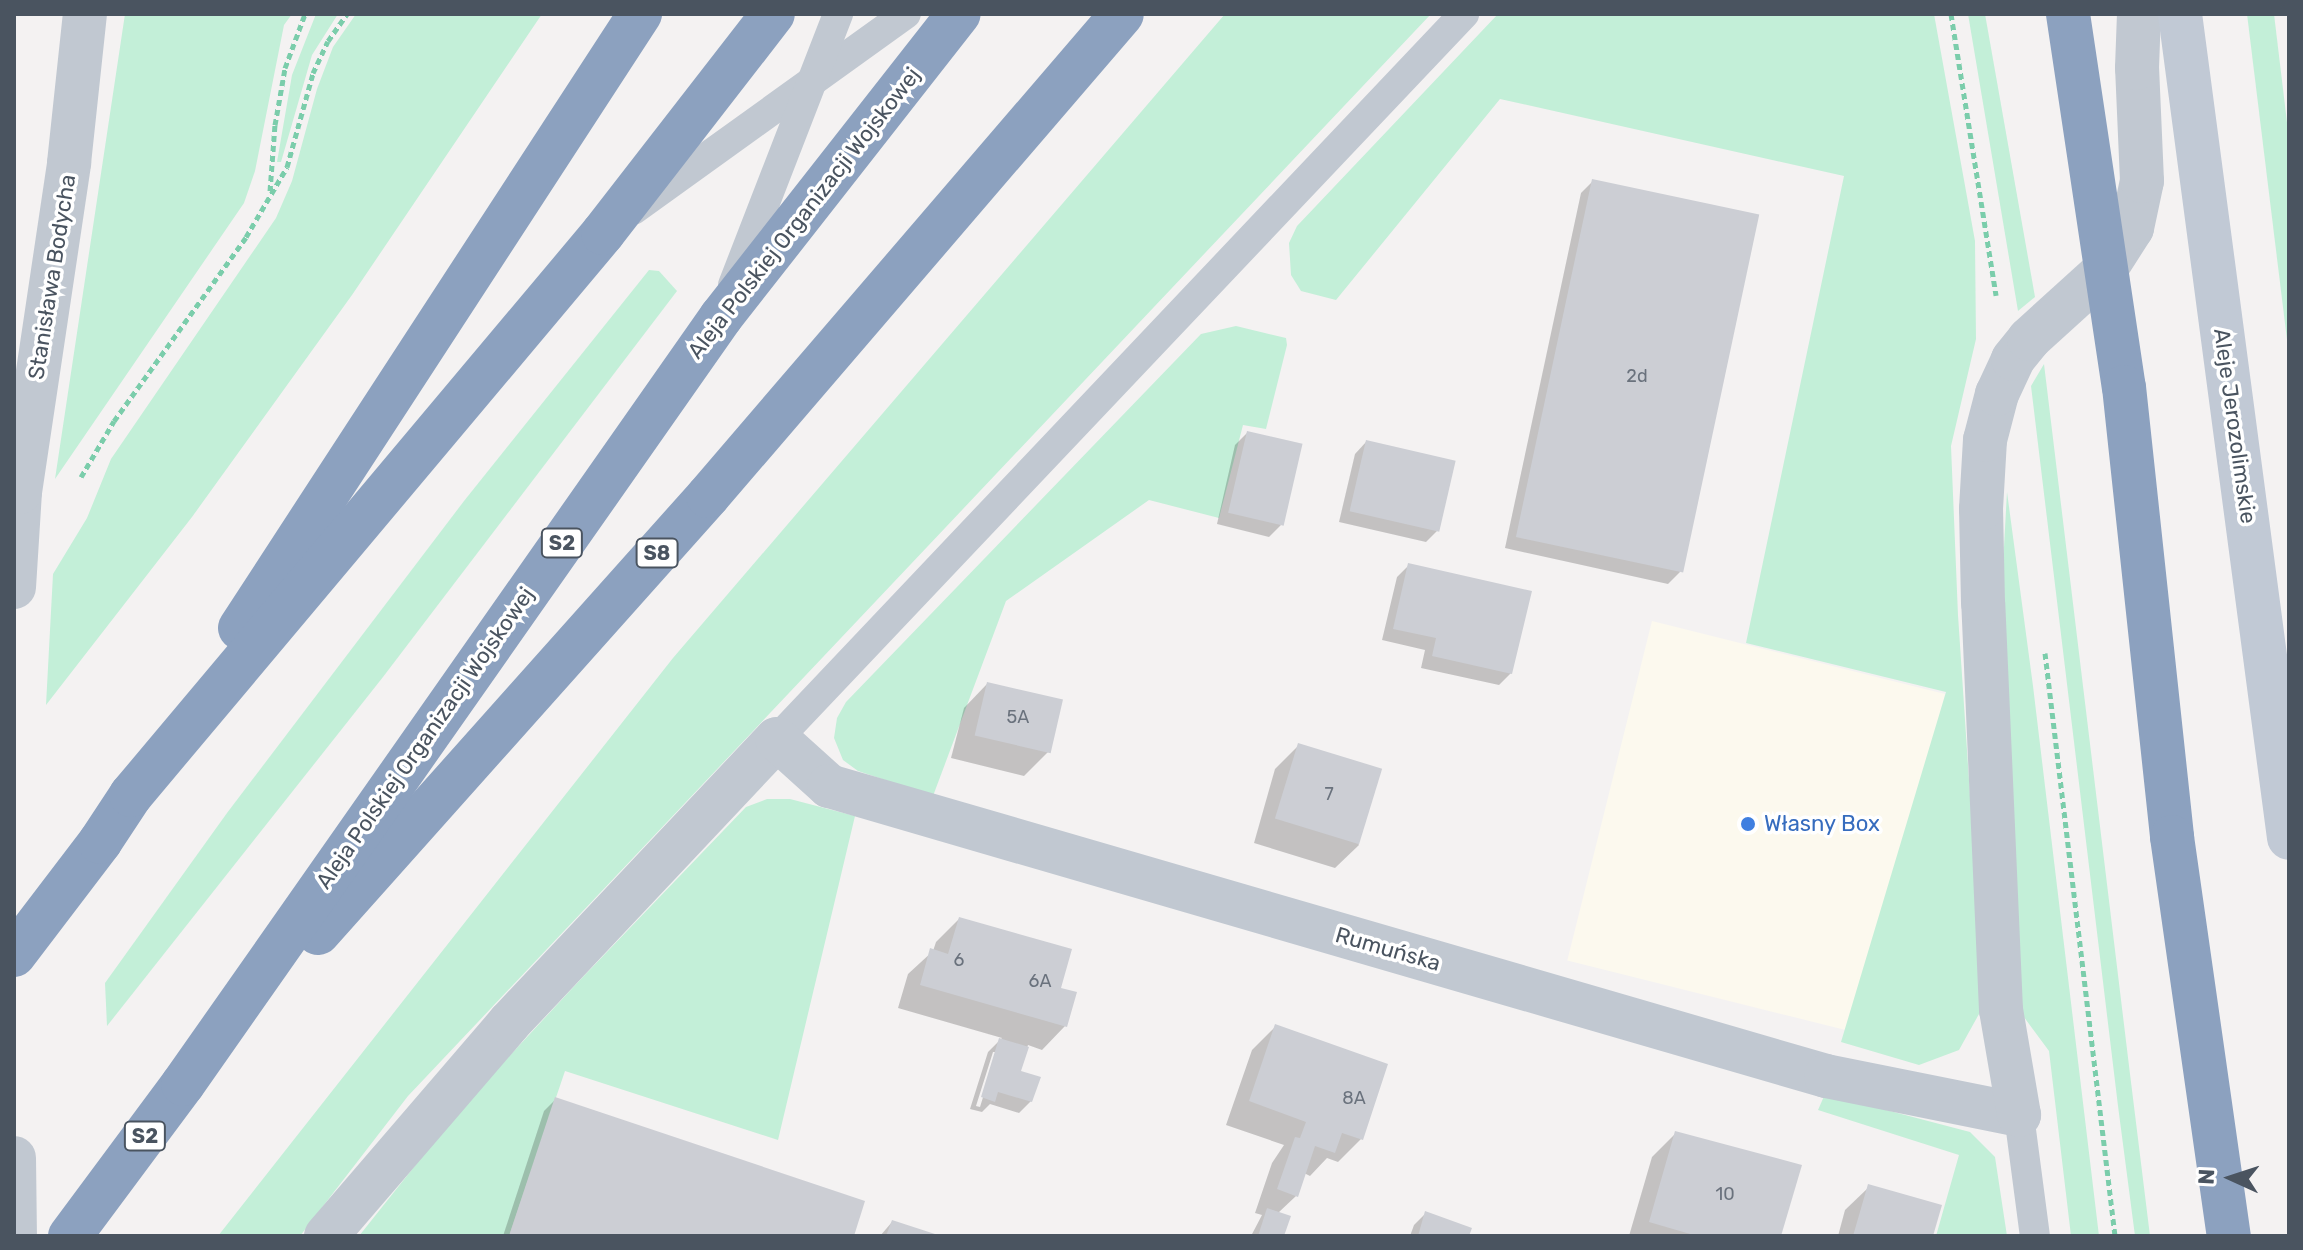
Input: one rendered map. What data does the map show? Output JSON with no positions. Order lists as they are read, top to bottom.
{
  "streets": {
    "highway": ["Aleja Polskiej Organizacji Wojskowej", "S2", "S8"],
    "main road": ["Aleje Jerozolimskie"],
    "street": ["Stanisława Bodycha", "Rumuńska"]
  },
  "crossings": [
    ["Aleja Polskiej Organizacji Wojskowej", "S8"]
  ],
  "places": ["Własny Box"],
  "house_numbers": [
    "2d",
    "5A",
    "7",
    "6",
    "6A",
    "8A",
    "10"
  ],
  "north": "left"
}
